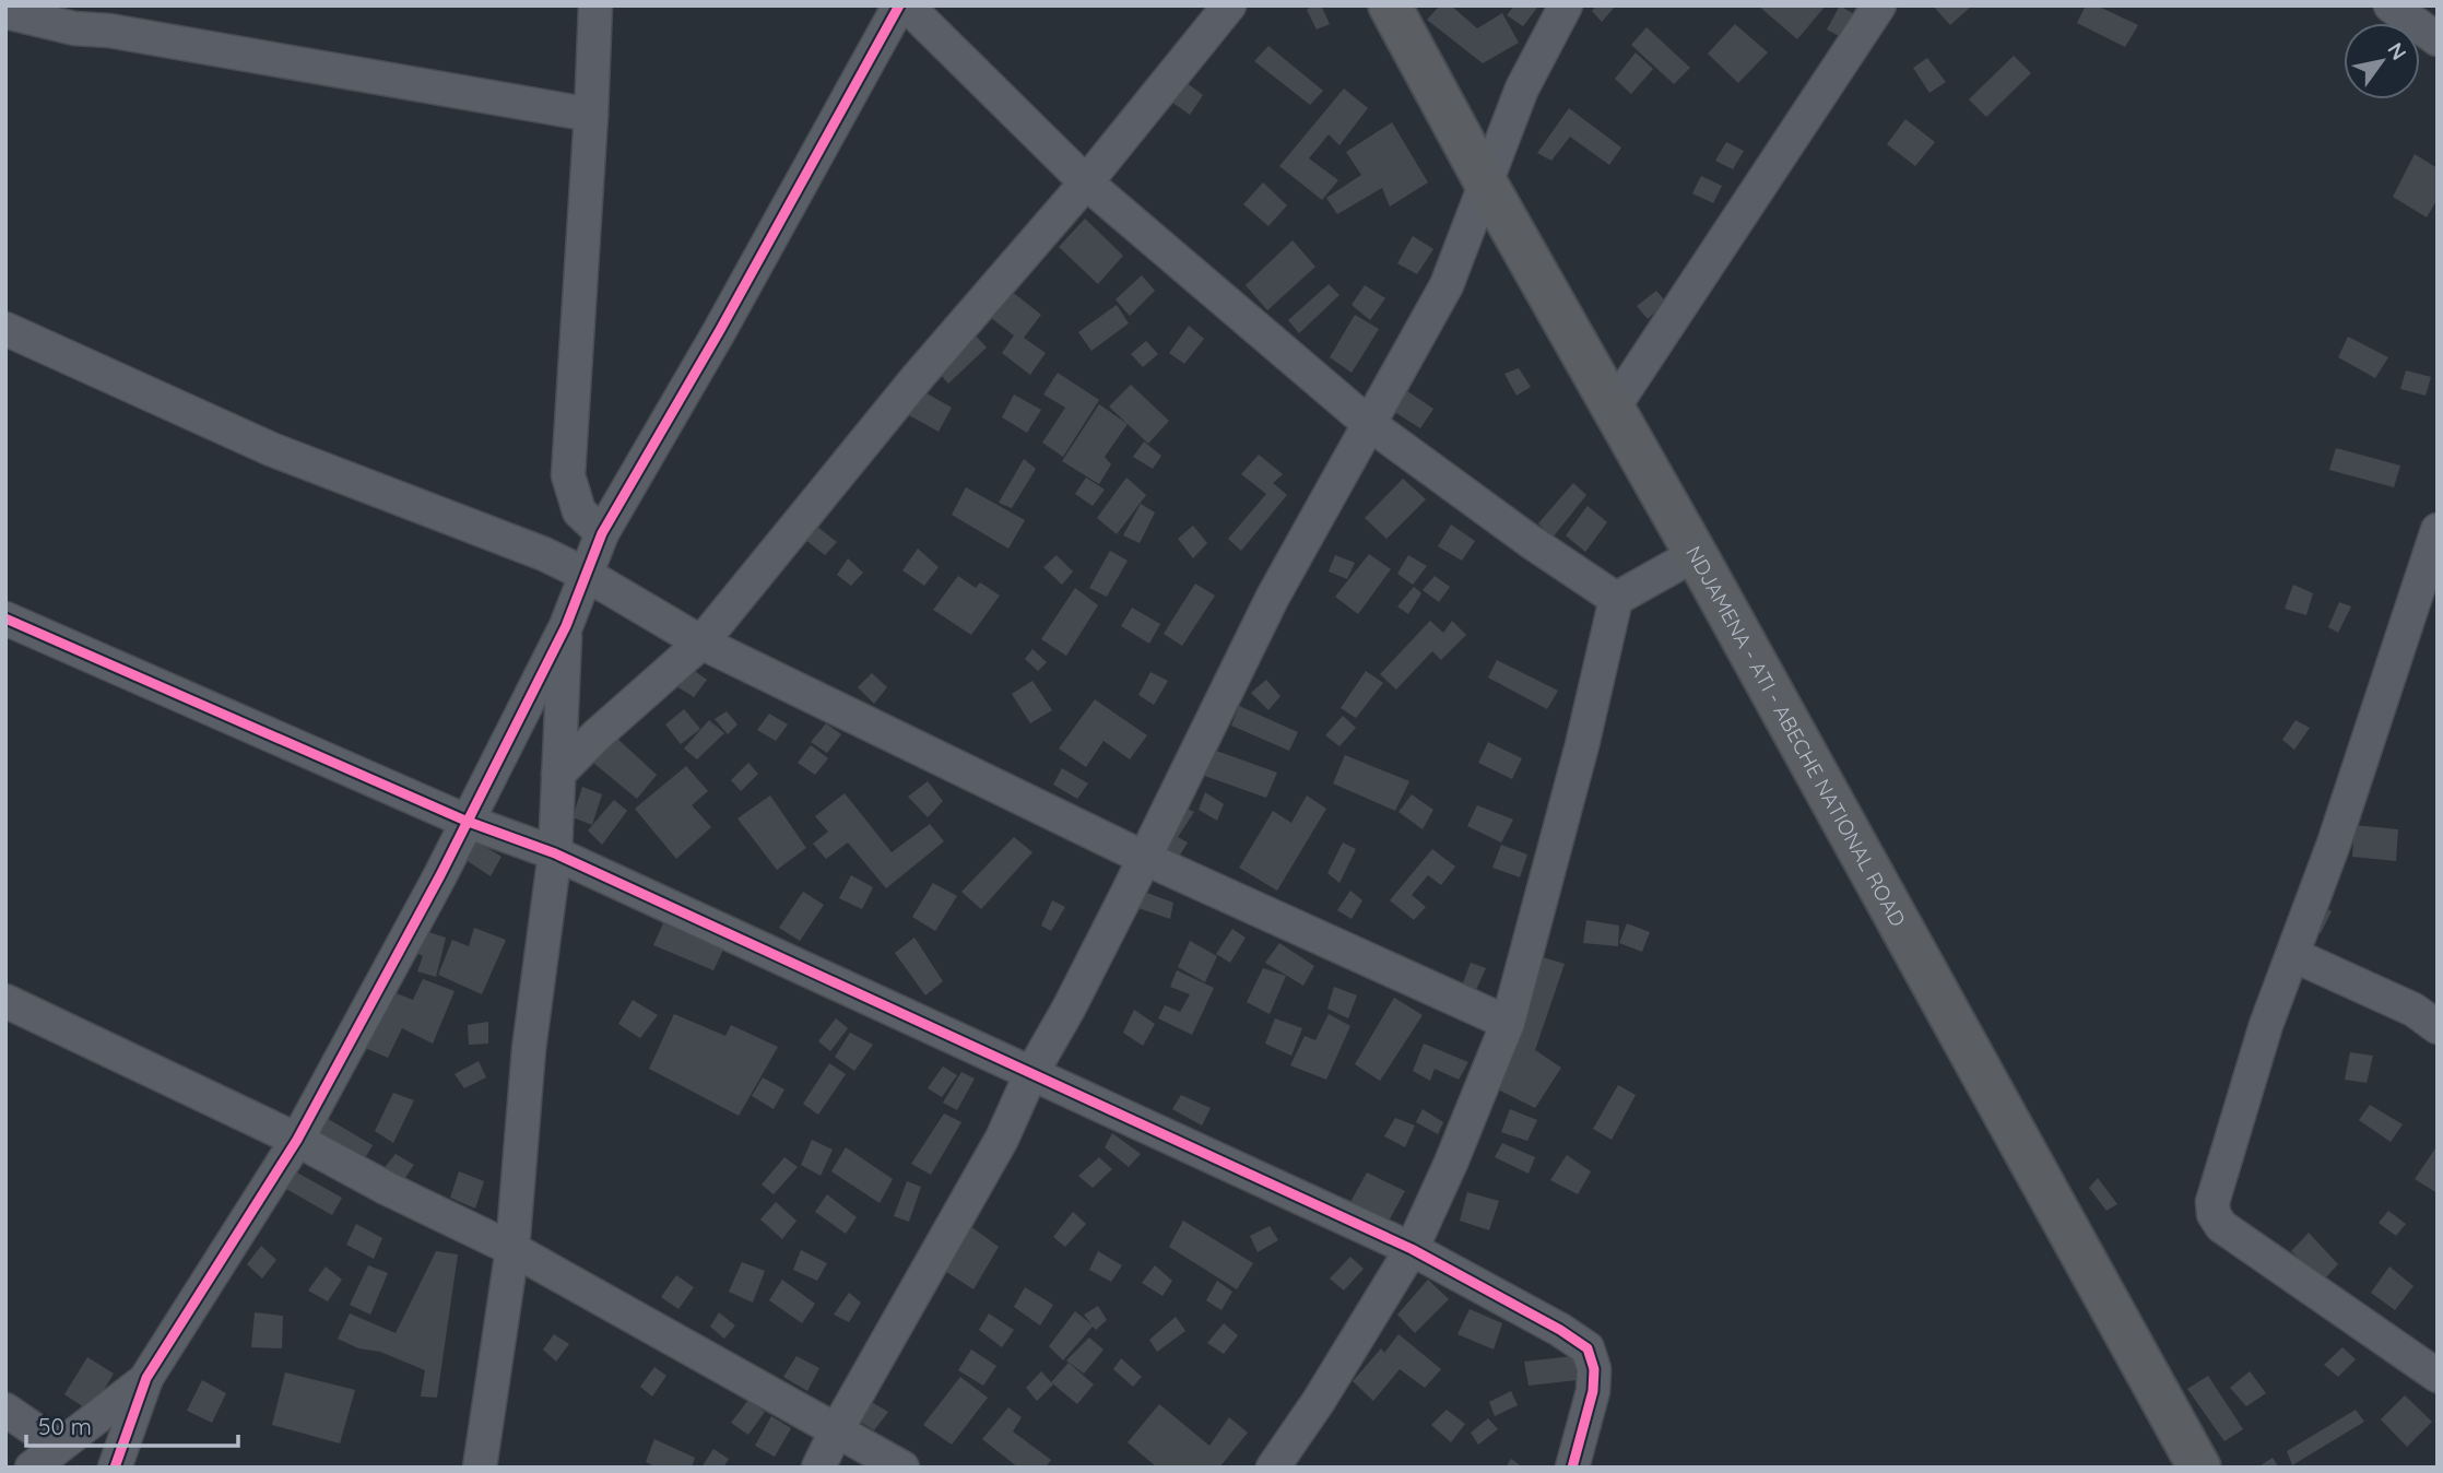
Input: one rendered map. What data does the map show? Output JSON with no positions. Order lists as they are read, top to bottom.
{
  "streets": {
    "highway": ["NDJAMENA - ATI - ABECHE NATIONAL ROAD"]
  },
  "scale_bar": "50 m",
  "north": "top right"
}
